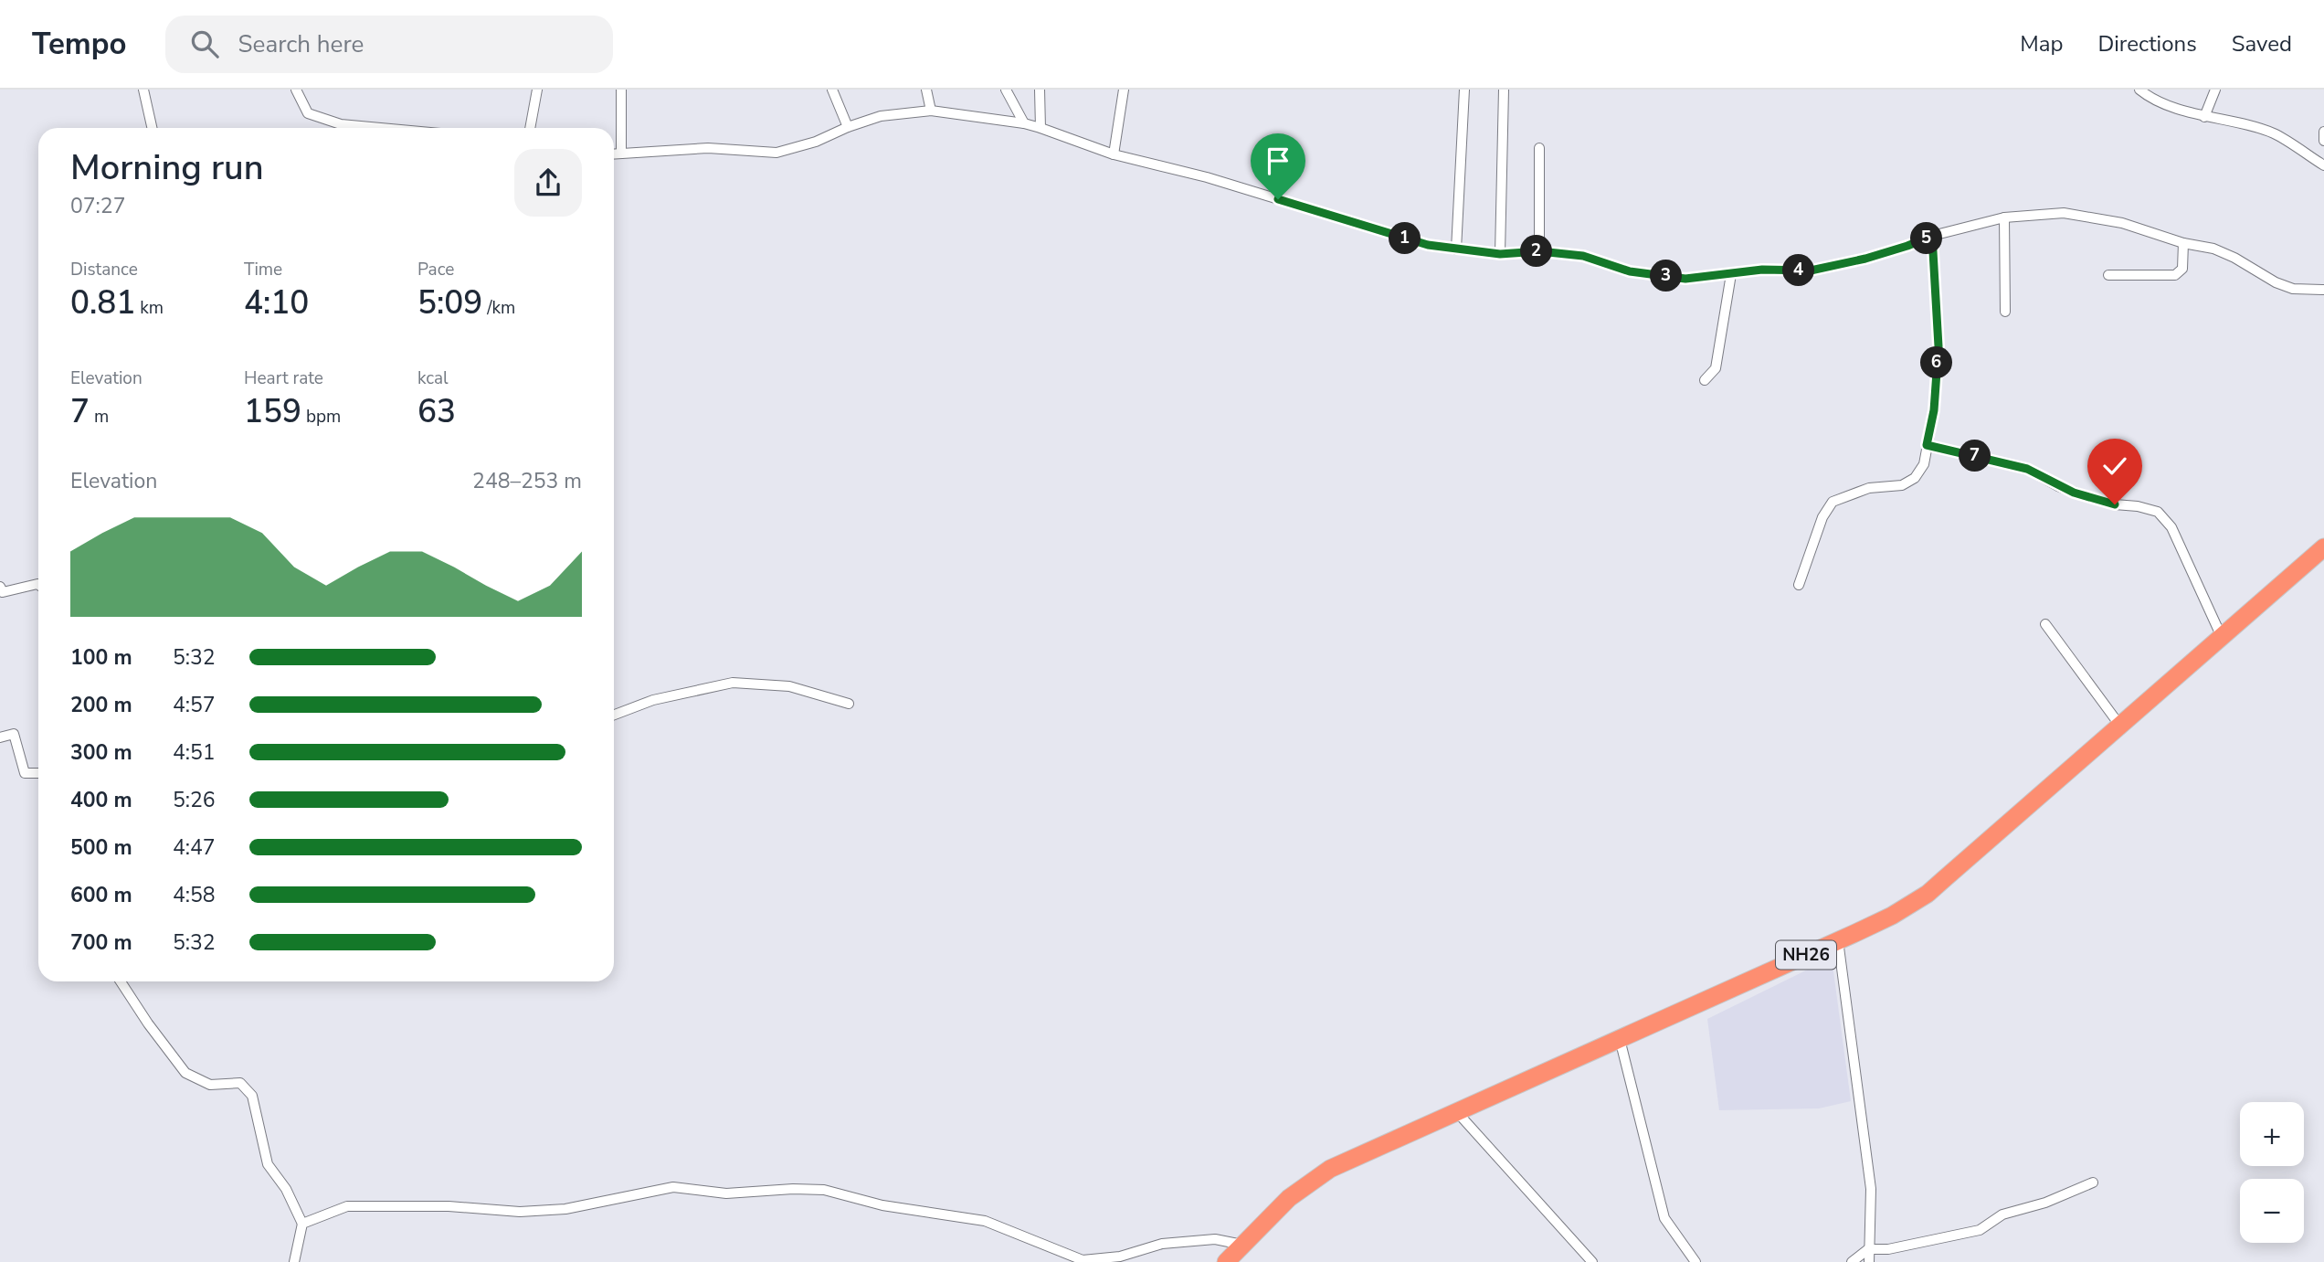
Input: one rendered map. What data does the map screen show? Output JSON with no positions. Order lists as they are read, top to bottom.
{
  "streets": {
    "highway": ["NH26"]
  },
  "page": {
    "header": "Tempo",
    "search": "Search here",
    "nav": ["Map", "Directions", "Saved"],
    "heading": ["Morning run", "07:27"],
    "pins": [
      "1",
      "5",
      "2",
      "4",
      "3",
      "6",
      "7"
    ],
    "stats": [
      ["Distance", "0.81 km"],
      ["Time", "4:10"],
      ["Pace", "5:09 /km"],
      ["Elevation", "7 m"],
      ["Heart rate", "159 bpm"],
      ["kcal", "63"]
    ],
    "chart": ["Elevation", "248–253 m"],
    "list": [
      {
        "name": "100 m",
        "note": "5:32"
      },
      {
        "name": "200 m",
        "note": "4:57"
      },
      {
        "name": "300 m",
        "note": "4:51"
      },
      {
        "name": "400 m",
        "note": "5:26"
      },
      {
        "name": "500 m",
        "note": "4:47"
      },
      {
        "name": "600 m",
        "note": "4:58"
      },
      {
        "name": "700 m",
        "note": "5:32"
      }
    ],
    "map_buttons": ["+", "−"]
  }
}
